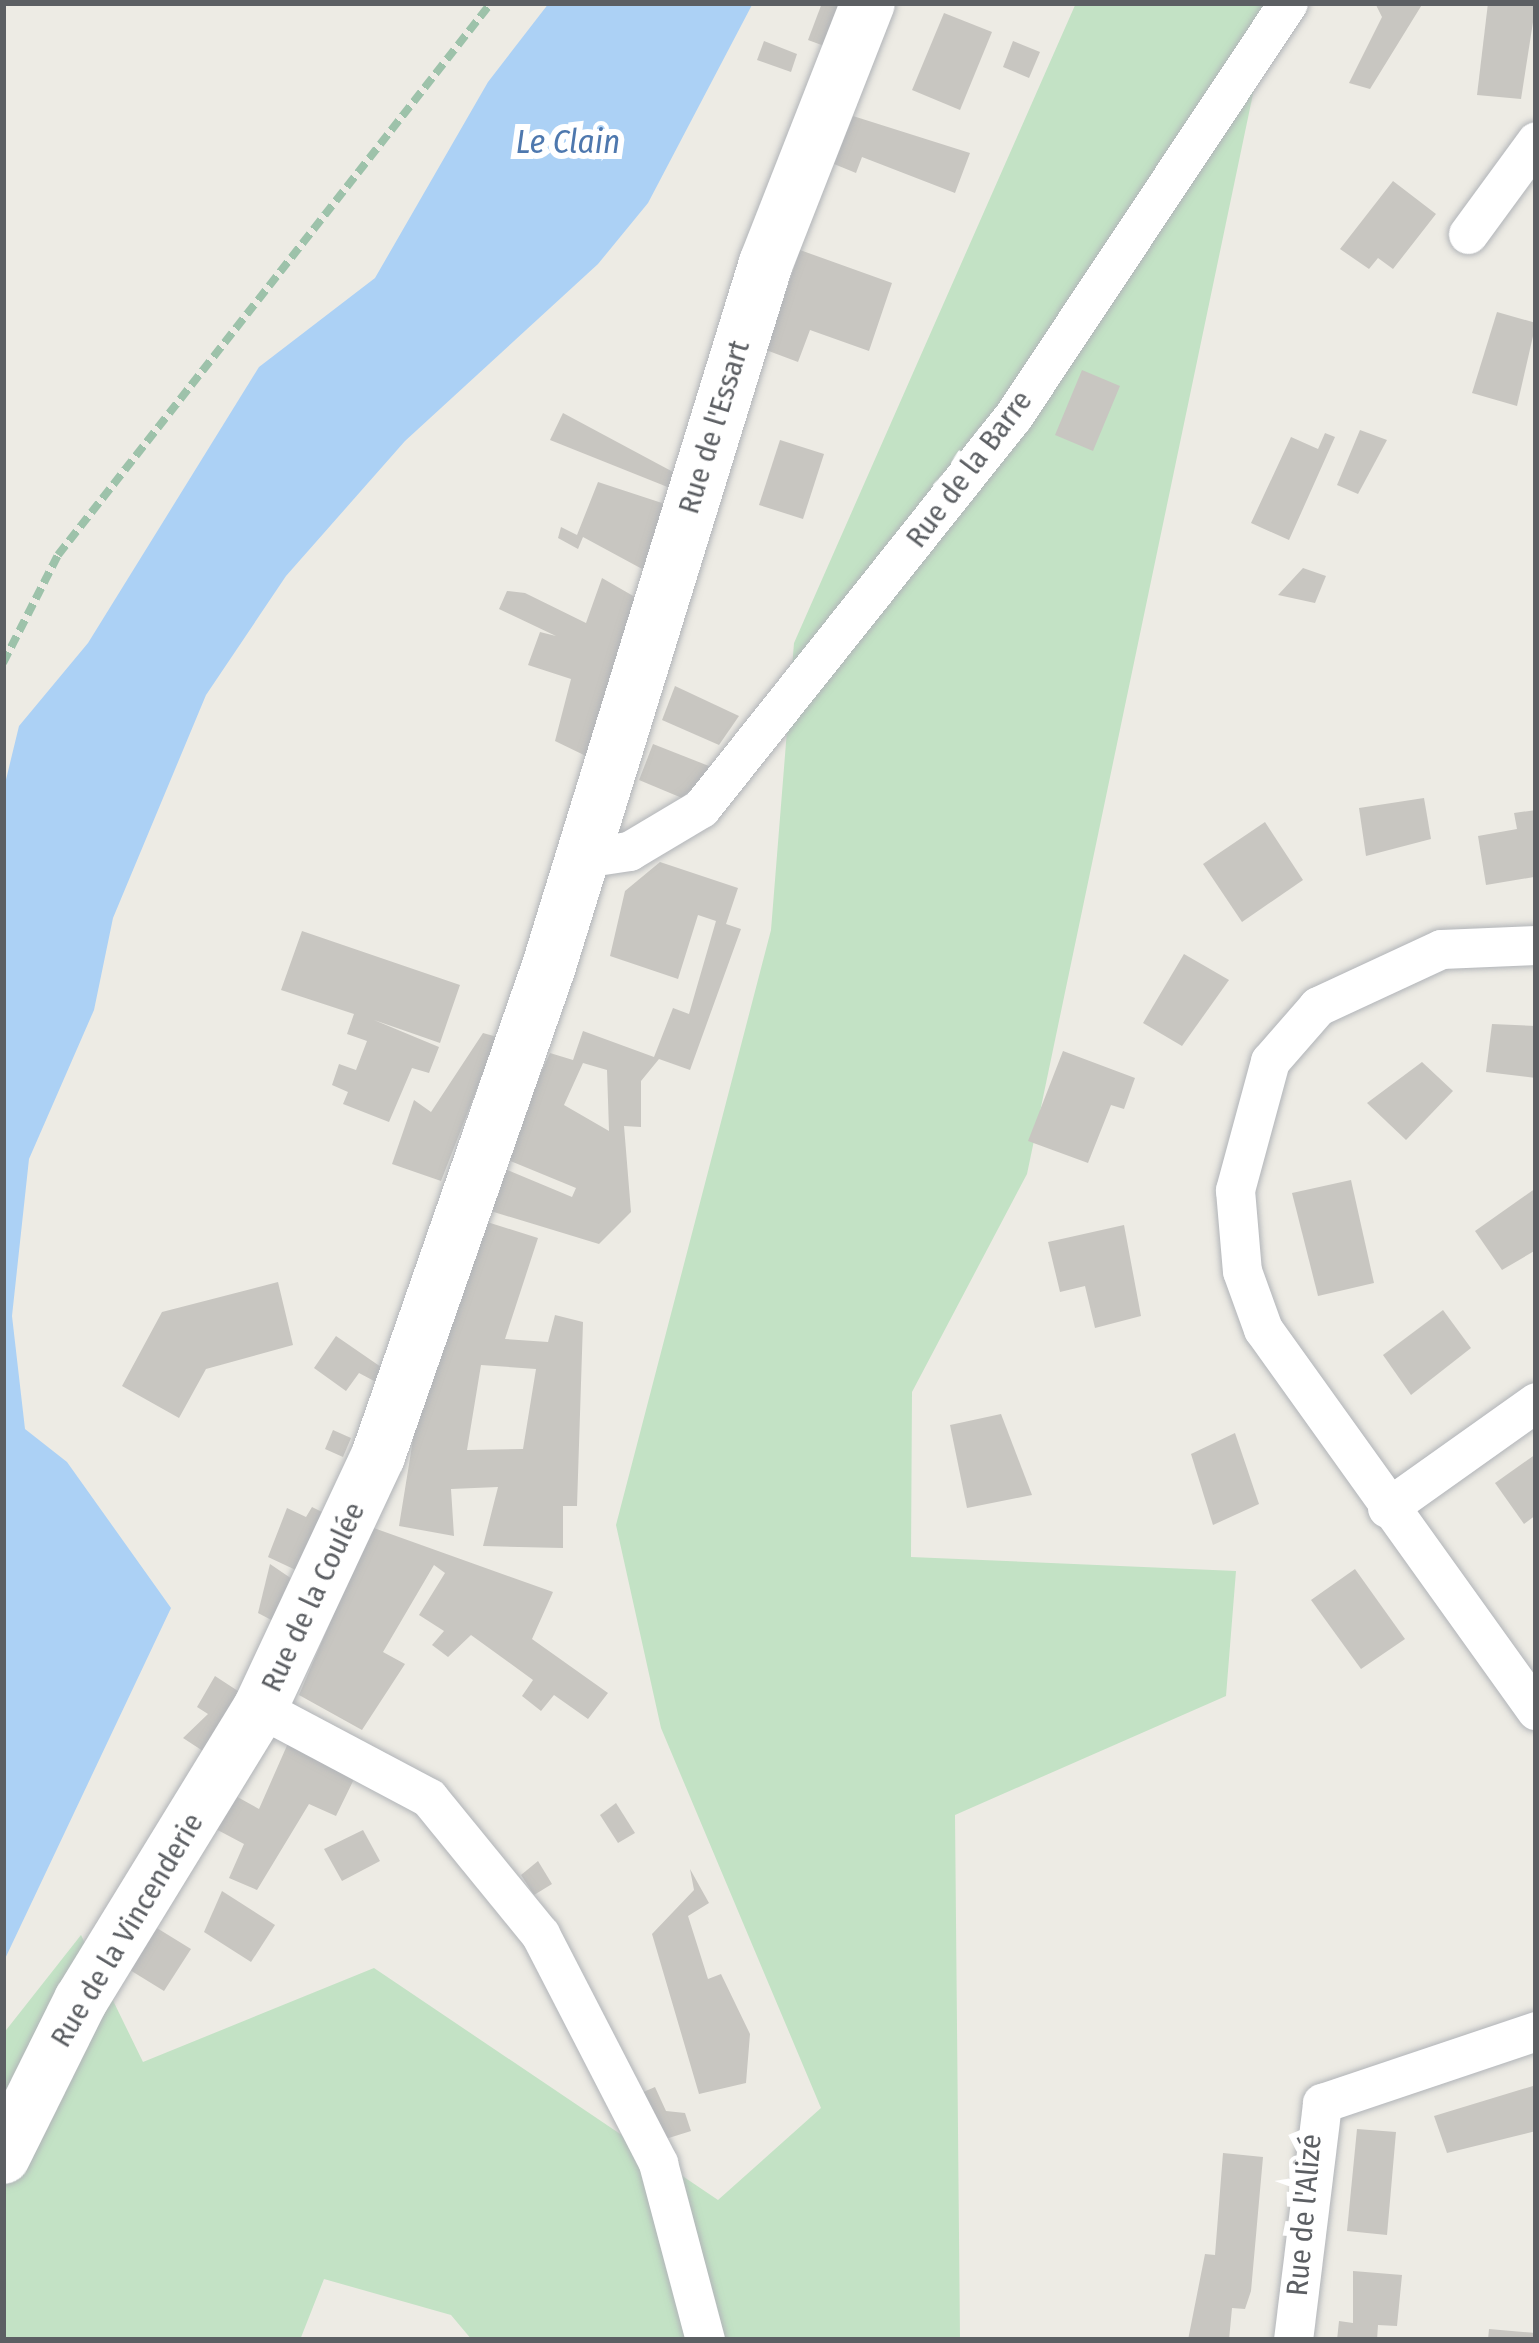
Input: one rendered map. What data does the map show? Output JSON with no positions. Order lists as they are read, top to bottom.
{
  "streets": {
    "main road": ["Rue de l'Essart", "Rue de la Coulée", "Rue de la Vincenderie"],
    "street": ["Rue de la Barre", "Rue de l'Alizé"]
  },
  "crossings": [
    ["Rue de l'Essart", "Rue de la Barre"],
    ["Rue de l'Essart", "Rue de la Coulée"],
    ["Rue de la Barre", "Rue de la Coulée"],
    ["Rue de la Coulée", "Rue de la Vincenderie"]
  ],
  "water": ["Le Clain"]
}
